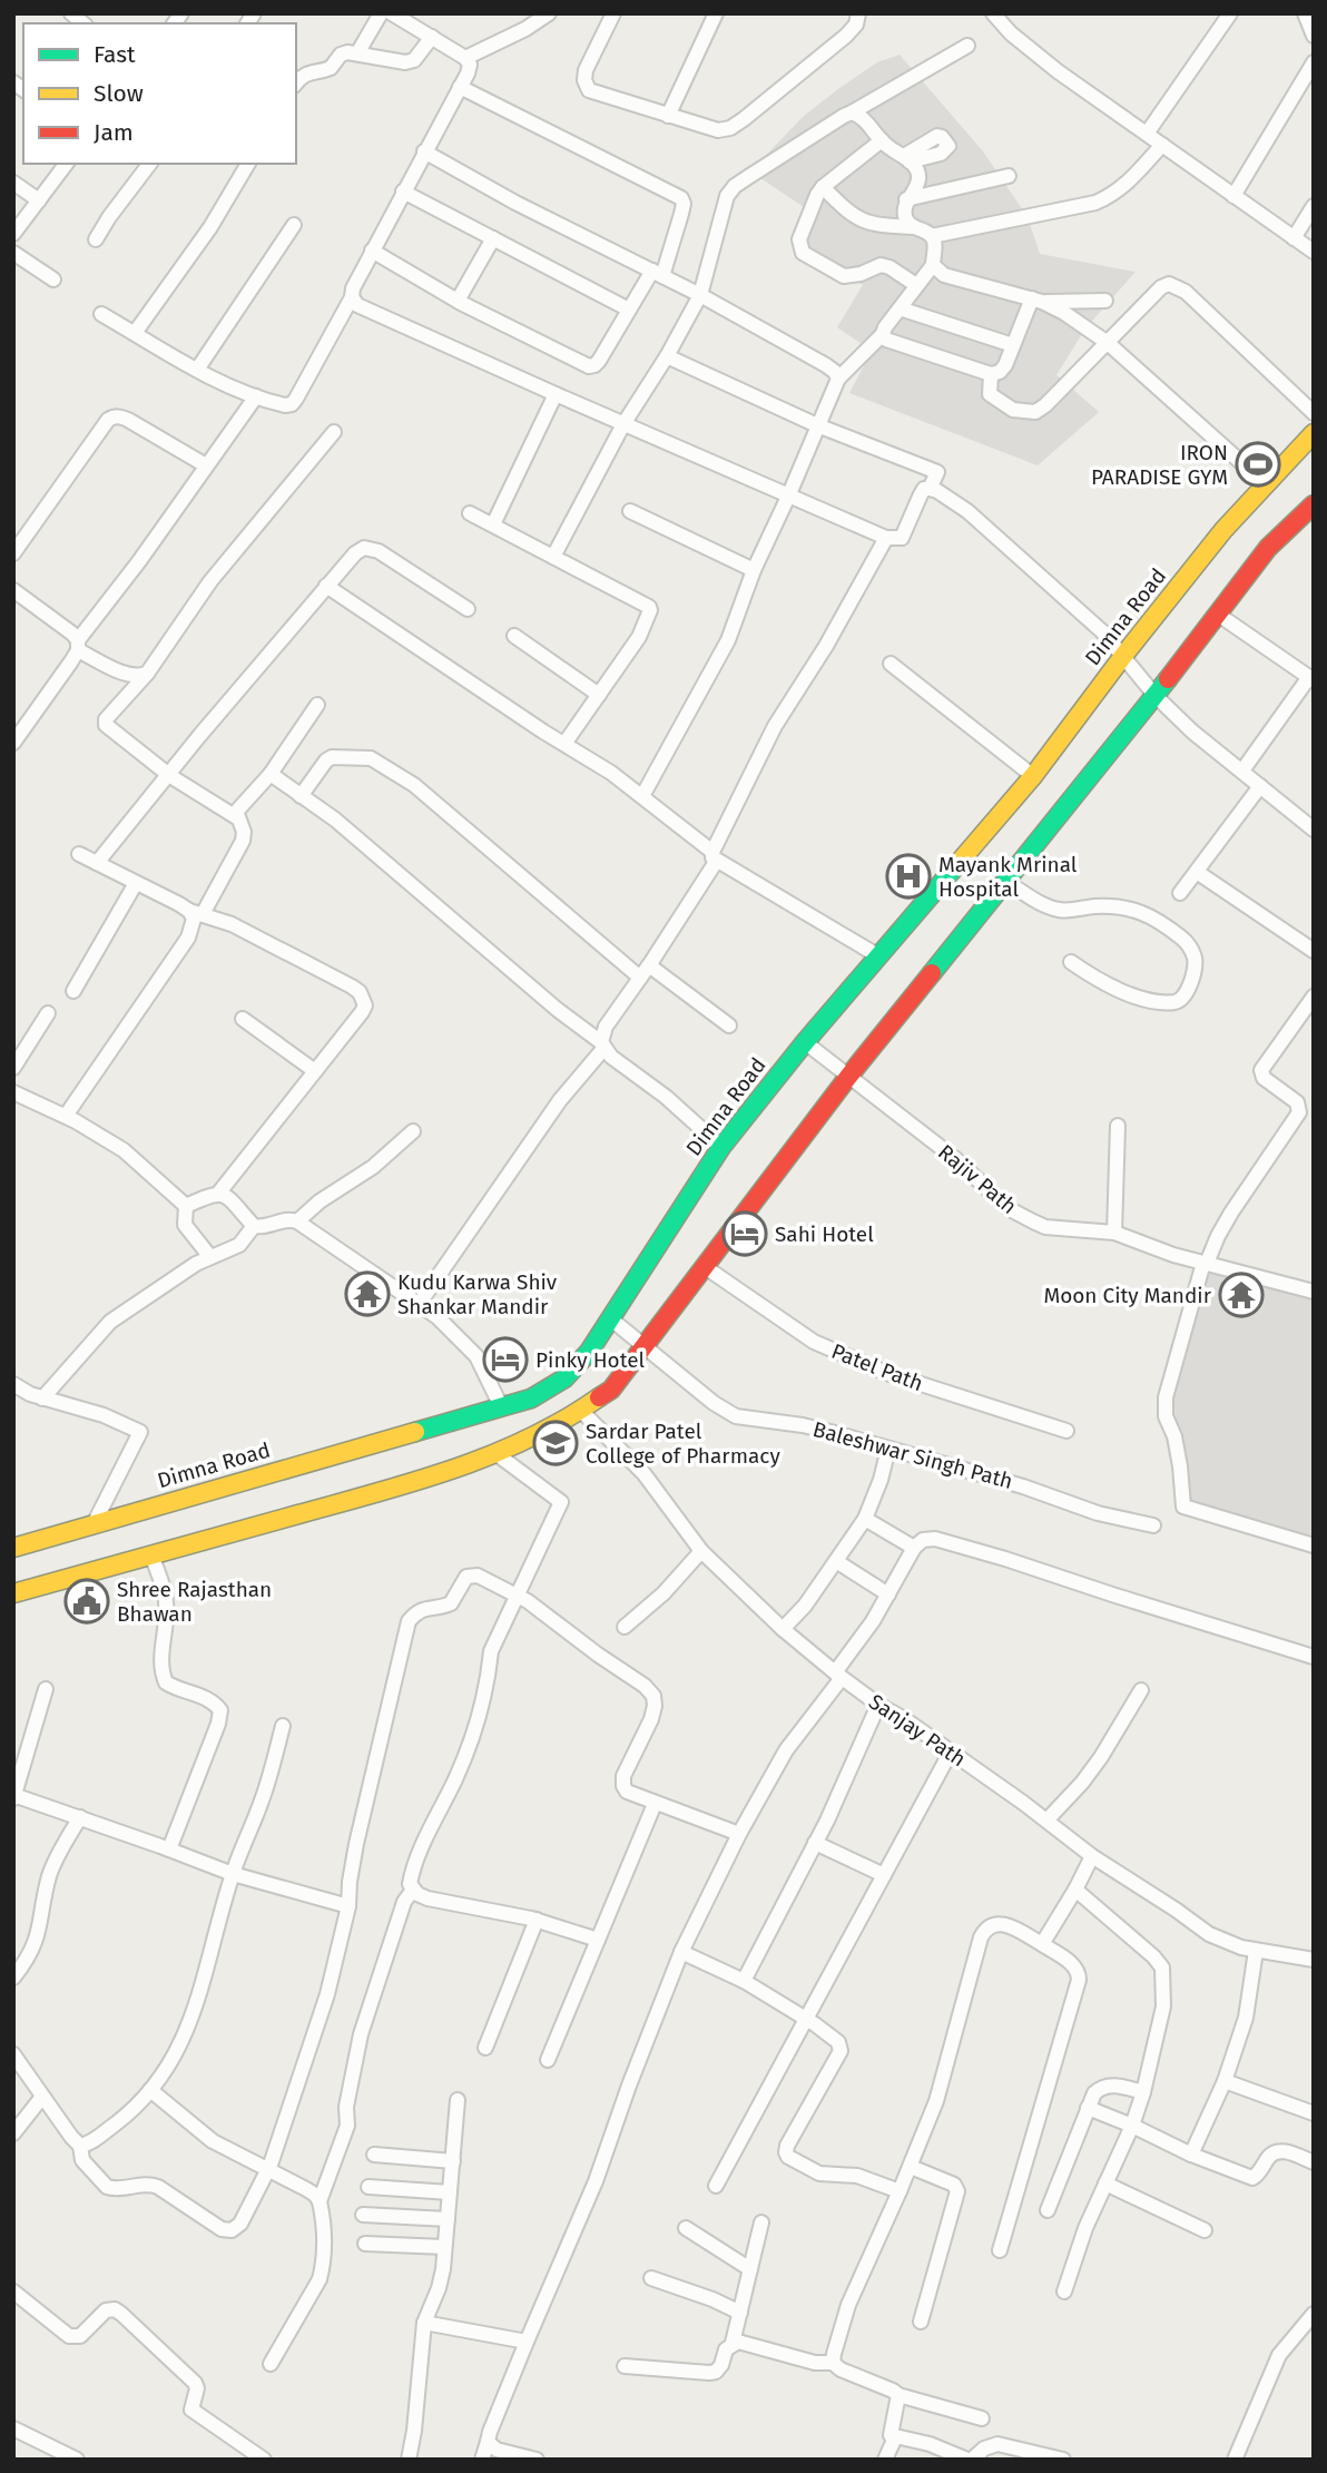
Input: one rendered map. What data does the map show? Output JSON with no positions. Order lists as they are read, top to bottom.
{
  "streets": {
    "street": [
      "Dimna Road",
      "Rajiv Path",
      "Patel Path",
      "Baleshwar Singh Path",
      "Sanjay Path"
    ]
  },
  "crossings": [
    ["Dimna Road", "Rajiv Path"],
    ["Dimna Road", "Baleshwar Singh Path"]
  ],
  "places": {
    "sports": ["IRON PARADISE GYM"],
    "hospital": ["Mayank Mrinal Hospital"],
    "hotel": ["Sahi Hotel", "Pinky Hotel"],
    "temple": ["Kudu Karwa Shiv Shankar Mandir", "Moon City Mandir"],
    "school or university": ["Sardar Patel College of Pharmacy"],
    "public building": ["Shree Rajasthan Bhawan"]
  },
  "legend": ["Fast", "Slow", "Jam"]
}
